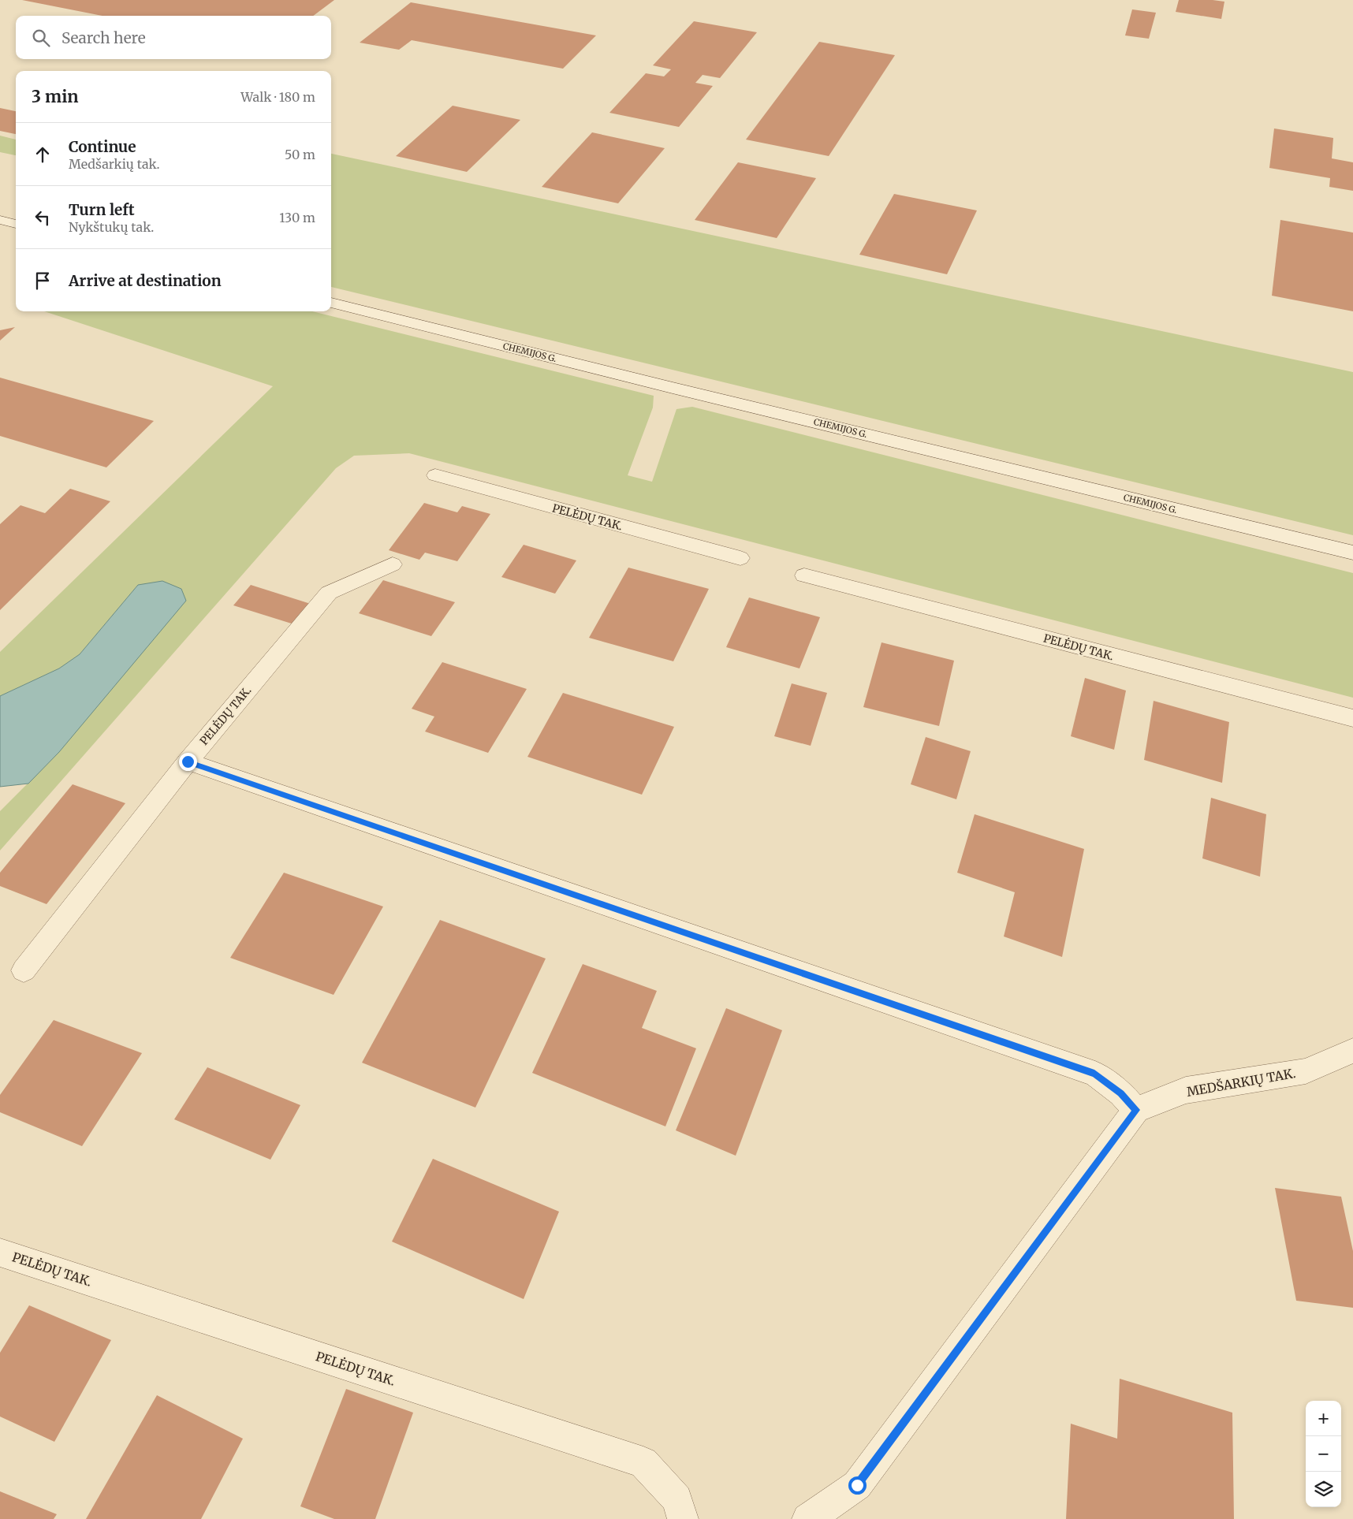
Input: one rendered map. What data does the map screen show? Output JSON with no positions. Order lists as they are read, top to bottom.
{
  "streets": {
    "street": ["CHEMIJOS G.", "PELĖDŲ TAK.", "MEDŠARKIŲ TAK."]
  },
  "page": {
    "search": "Search here",
    "heading": ["3 min", "Walk · 180 m"],
    "list": [
      ["Continue", "Medšarkių tak.", "50 m"],
      ["Turn left", "Nykštukų tak.", "130 m"],
      "Arrive at destination"
    ],
    "map_buttons": ["+", "−"]
  }
}
